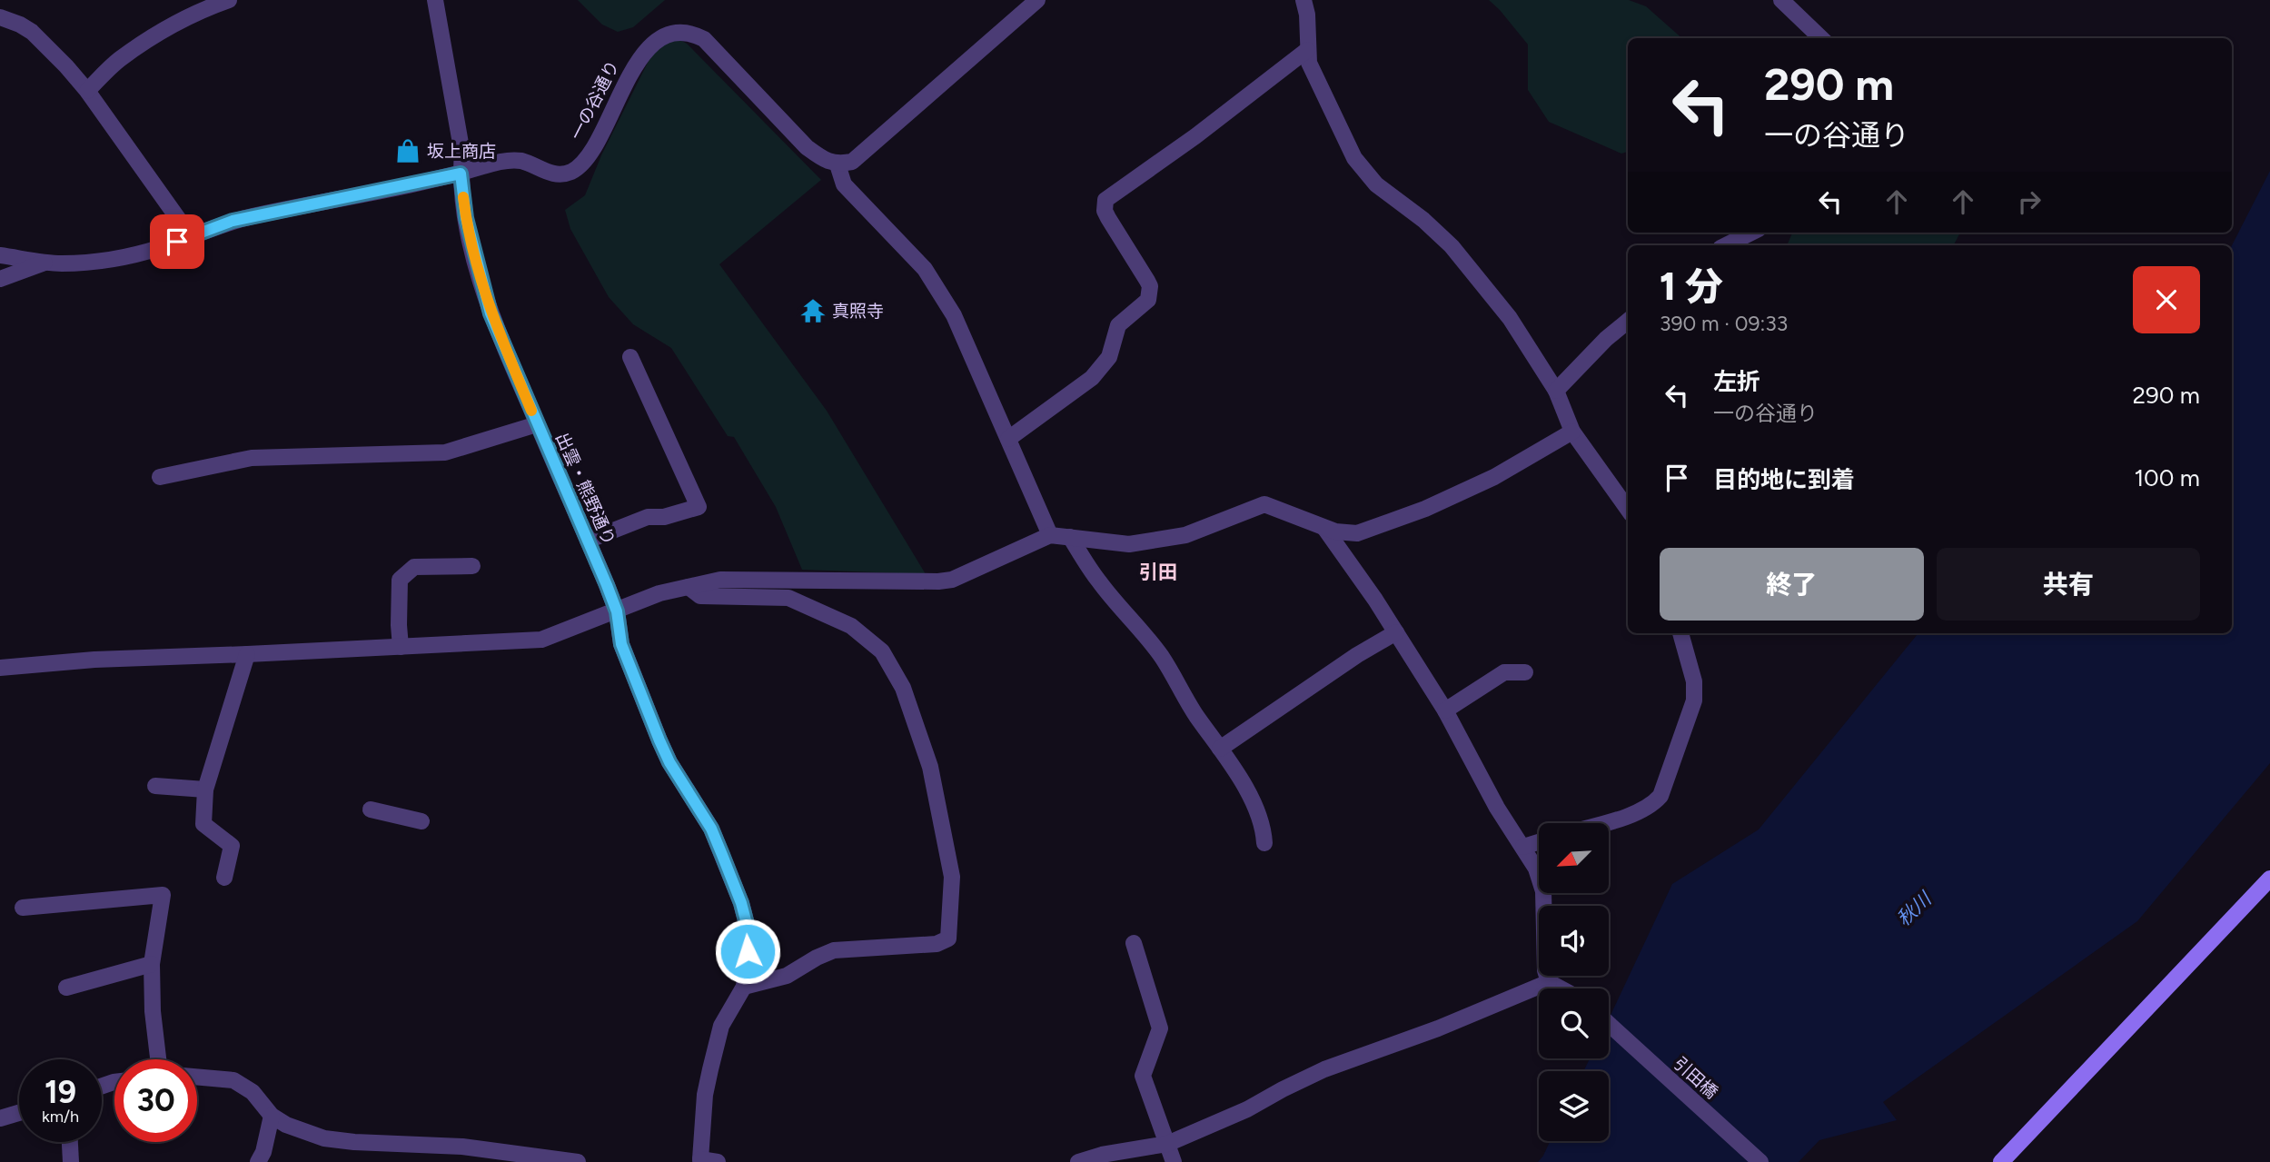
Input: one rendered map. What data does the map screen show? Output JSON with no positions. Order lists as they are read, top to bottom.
{
  "streets": {
    "street": ["一の谷通り", "出雲・熊野通り", "引田橋"]
  },
  "crossings": [
    ["一の谷通り", "出雲・熊野通り"]
  ],
  "districts": ["引田"],
  "water": ["秋川"],
  "places": {
    "shop": ["坂上商店"],
    "temple": ["真照寺"]
  },
  "north": "bottom left",
  "page": {
    "turn": ["290 m", "一の谷通り"],
    "heading": ["1 分", "390 m · 09:33"],
    "list": [
      {
        "name": "左折",
        "note": "一の谷通り",
        "value": "290 m"
      },
      {
        "name": "目的地に到着",
        "value": "100 m"
      }
    ],
    "buttons": ["終了", "共有"],
    "speed": "19 km/h",
    "limit": "30"
  }
}
